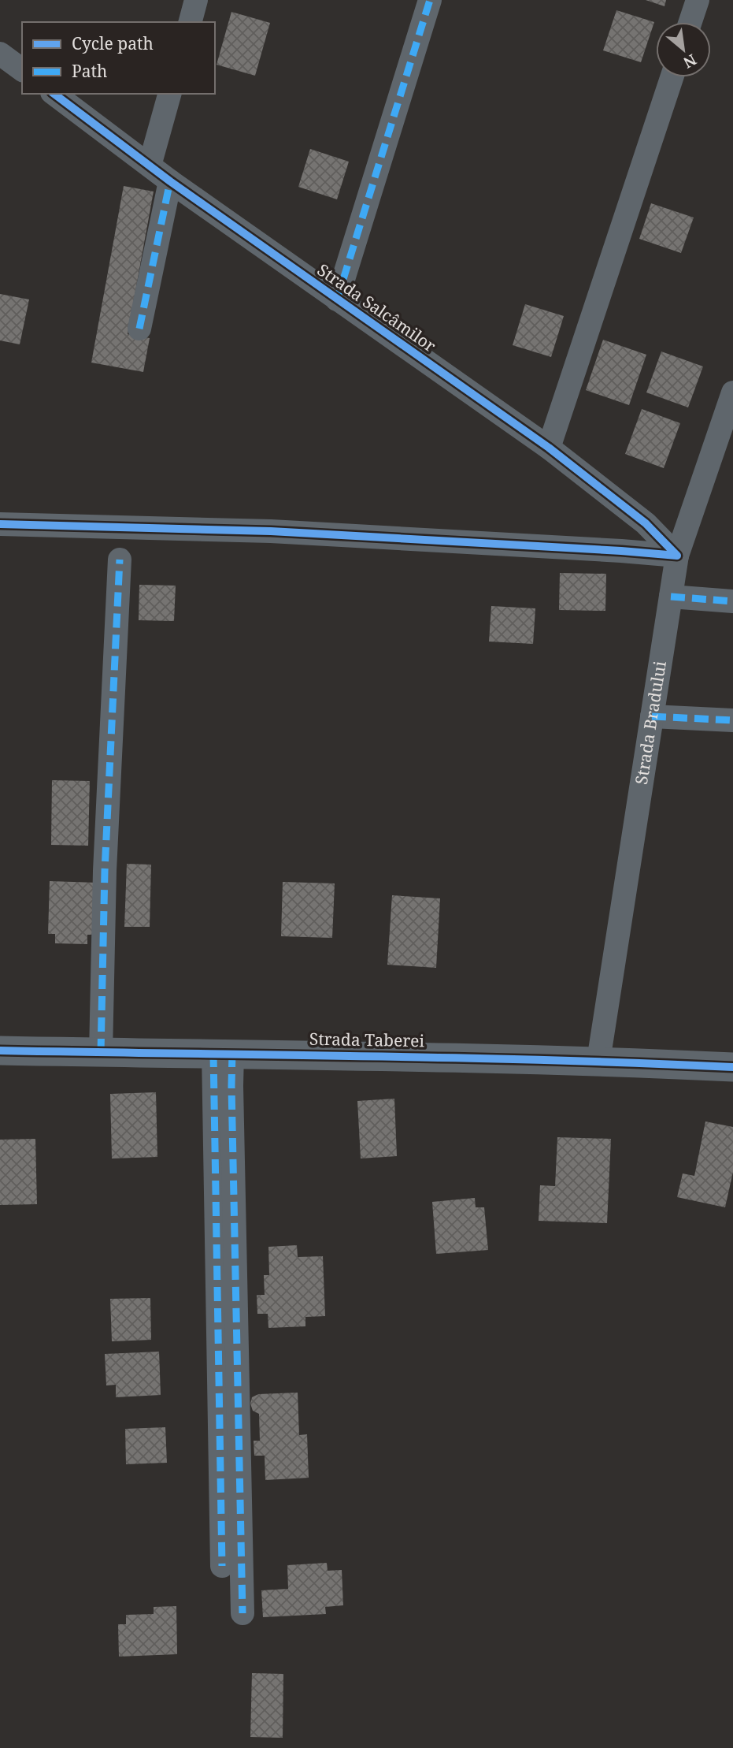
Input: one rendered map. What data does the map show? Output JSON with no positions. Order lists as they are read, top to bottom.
{
  "streets": {
    "street": ["Strada Salcâmilor", "Strada Bradului", "Strada Taberei"]
  },
  "crossings": [
    ["Strada Salcâmilor", "Strada Bradului"],
    ["Strada Bradului", "Strada Taberei"]
  ],
  "legend": ["Cycle path", "Path"],
  "north": "bottom right"
}
